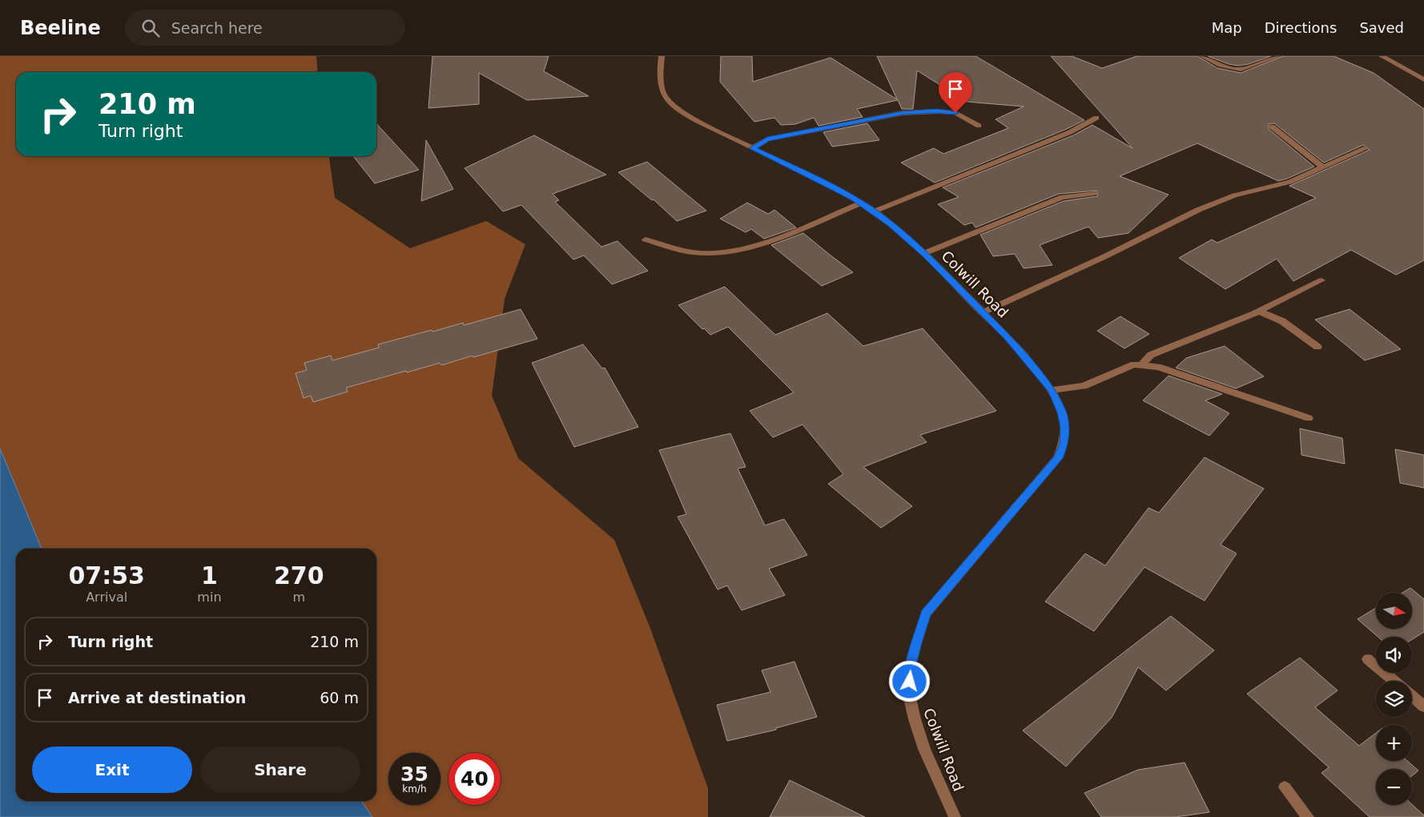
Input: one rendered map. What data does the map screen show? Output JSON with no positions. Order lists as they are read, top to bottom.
{
  "streets": {
    "street": ["Colwill Road"]
  },
  "north": "right",
  "page": {
    "header": "Beeline",
    "search": "Search here",
    "nav": ["Map", "Directions", "Saved"],
    "turn": ["210 m", "Turn right"],
    "eta": [
      "07:53",
      "Arrival",
      "1",
      "min",
      "270",
      "m"
    ],
    "map_buttons": ["+", "−"],
    "list": [
      {
        "name": "Turn right",
        "value": "210 m"
      },
      {
        "name": "Arrive at destination",
        "value": "60 m"
      }
    ],
    "buttons": ["Exit", "Share"],
    "speed": "35 km/h",
    "limit": "40"
  }
}
